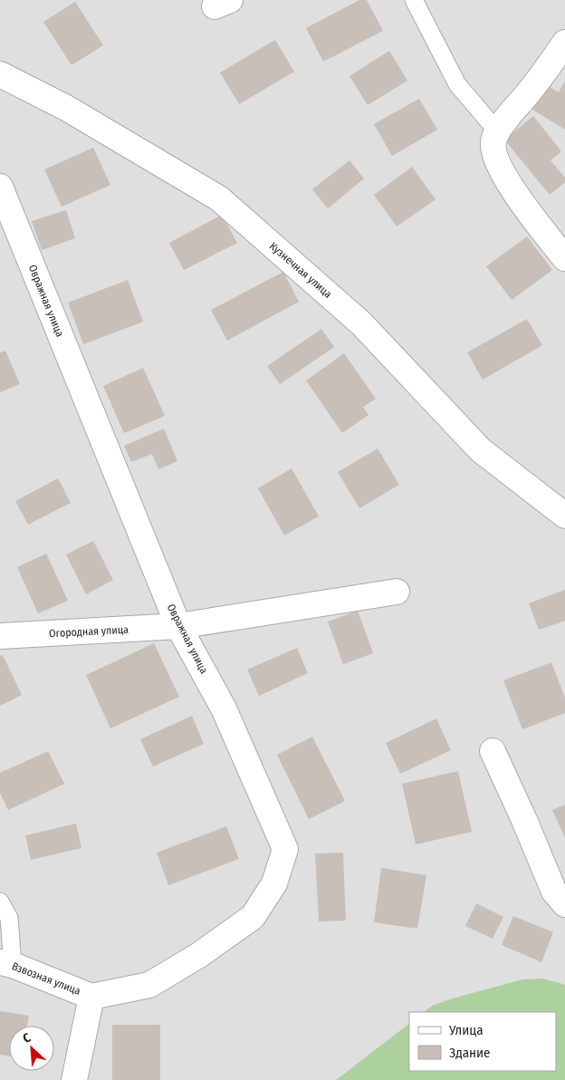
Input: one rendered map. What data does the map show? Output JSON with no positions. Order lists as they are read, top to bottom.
{
  "streets": {
    "street": [
      "Кузнечная улица",
      "Овражная улица",
      "Огородная улица",
      "Взвозная улица"
    ]
  },
  "crossings": [
    ["Овражная улица", "Огородная улица"],
    ["Овражная улица", "Взвозная улица"]
  ],
  "legend": ["Улица", "Здание"],
  "north": "top left"
}
